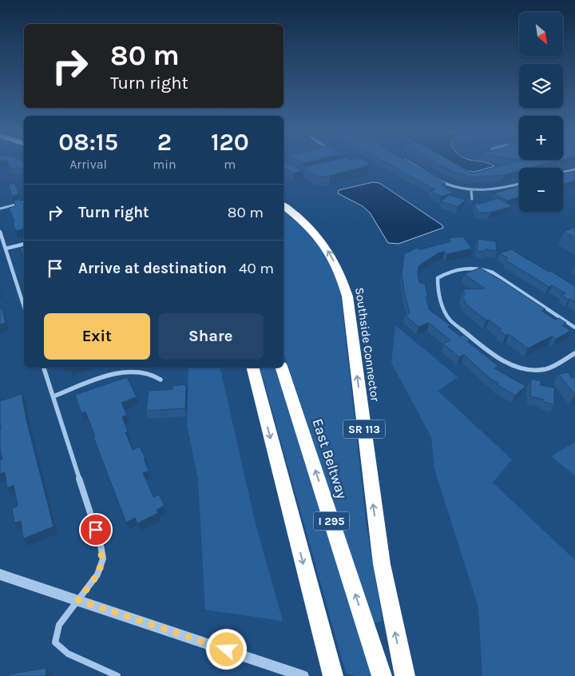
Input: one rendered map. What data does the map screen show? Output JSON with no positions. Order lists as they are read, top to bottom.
{
  "streets": {
    "highway": [
      "Southside Connector",
      "SR 113",
      "East Beltway",
      "I 295"
    ]
  },
  "north": "bottom right",
  "page": {
    "map_buttons": ["+", "−"],
    "turn": ["80 m", "Turn right"],
    "eta": [
      "08:15",
      "Arrival",
      "2",
      "min",
      "120",
      "m"
    ],
    "list": [
      {
        "name": "Turn right",
        "value": "80 m"
      },
      {
        "name": "Arrive at destination",
        "value": "40 m"
      }
    ],
    "buttons": ["Exit", "Share"]
  }
}
